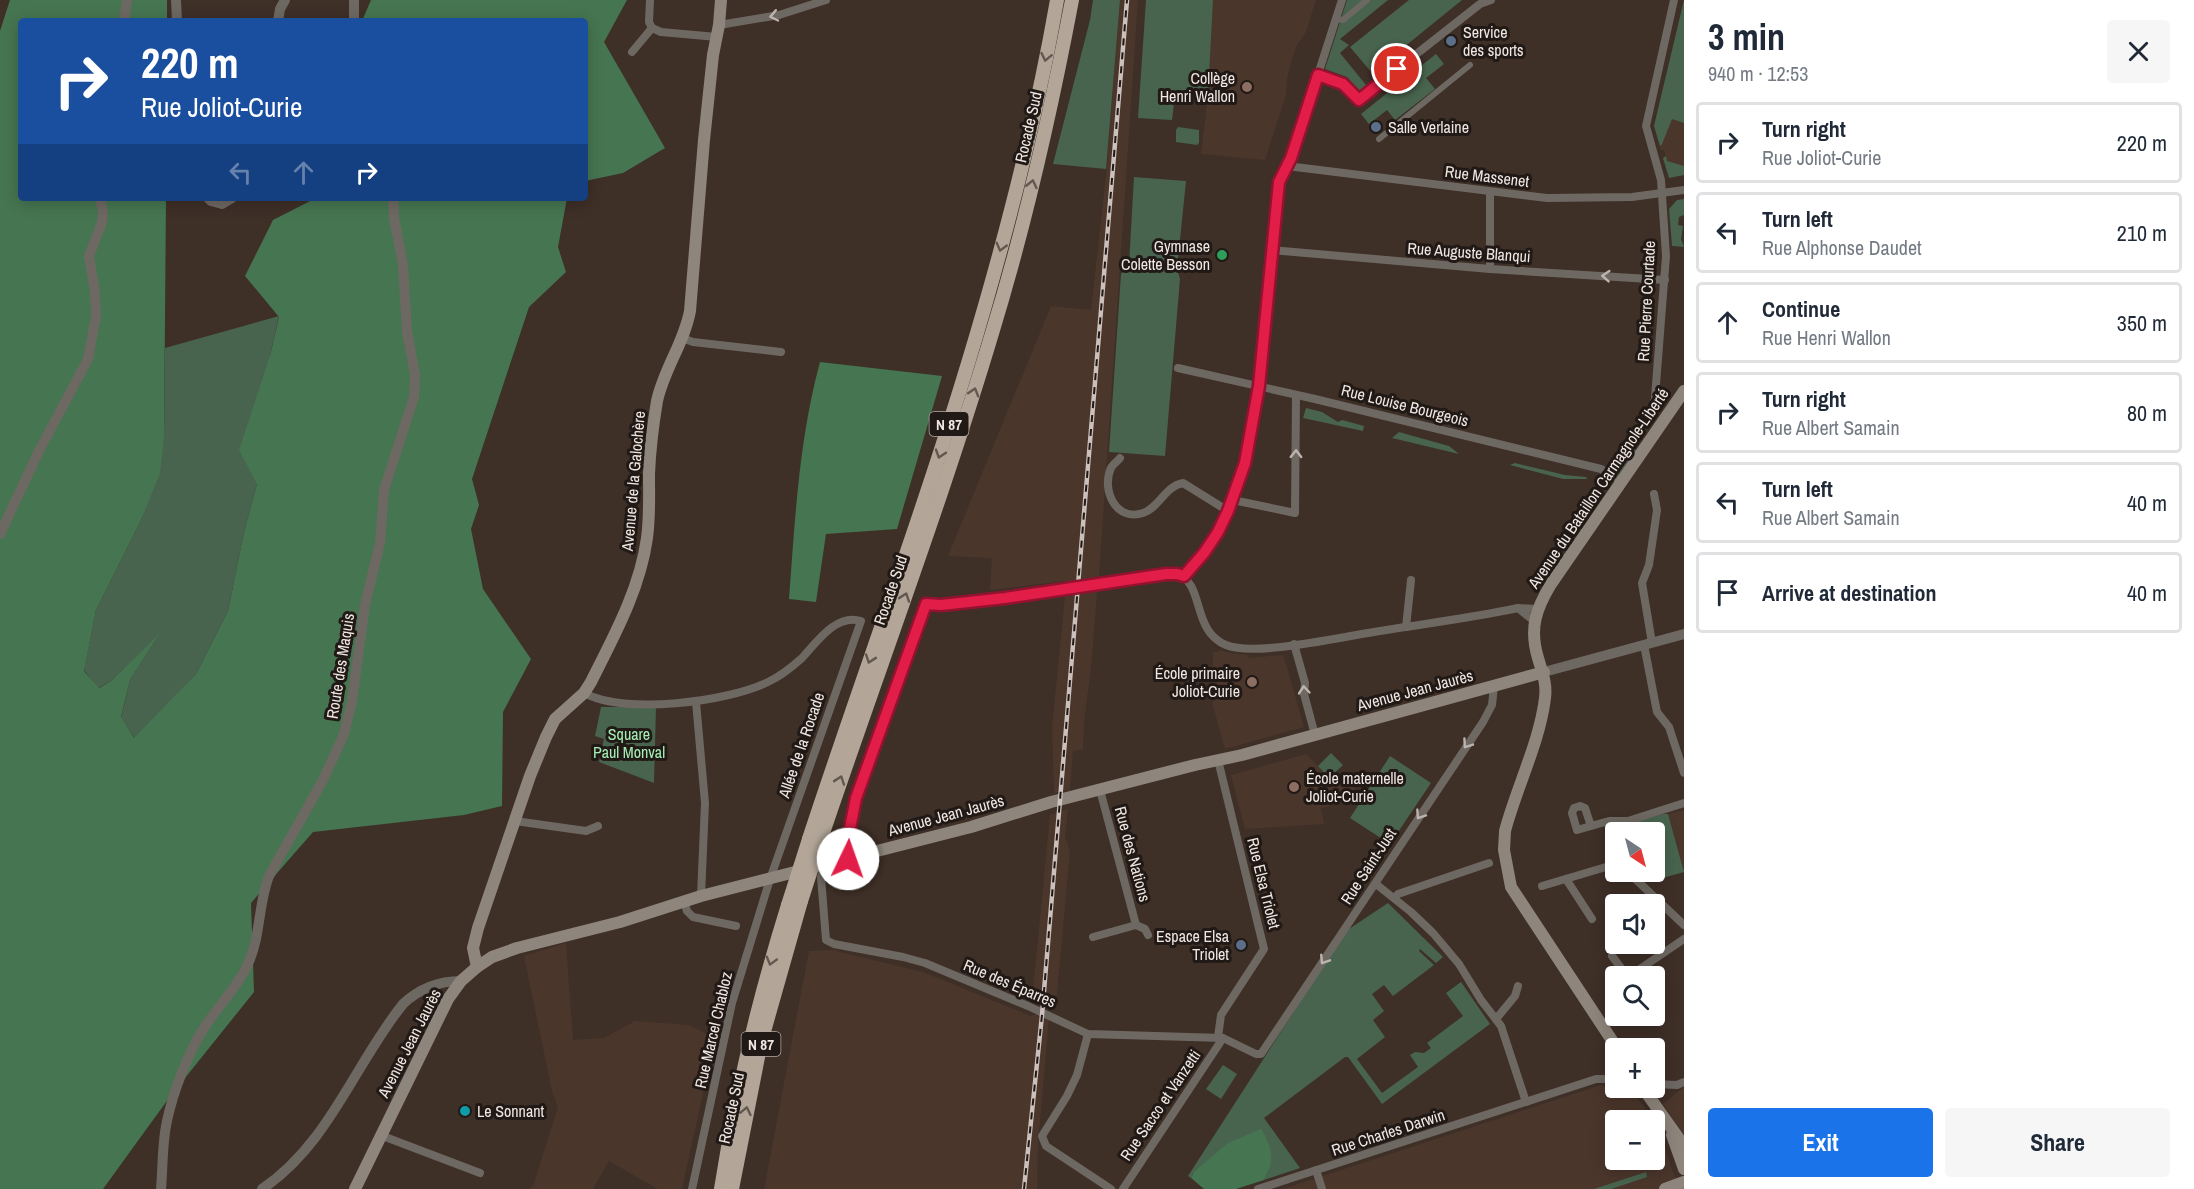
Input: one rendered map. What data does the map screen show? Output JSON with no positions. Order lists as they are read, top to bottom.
{
  "streets": {
    "highway": ["Rocade Sud", "N 87"],
    "main road": ["Avenue de la Galochère", "Avenue du Bataillon Carmagnole-Liberté", "Avenue Jean Jaurès"],
    "street": [
      "Rue Massenet",
      "Rue Auguste Blanqui",
      "Rue Pierre Courtade",
      "Rue Louise Bourgeois",
      "Route des Maquis",
      "Allée de la Rocade",
      "Rue des Nations",
      "Rue Saint-Just",
      "Rue Elsa Triolet",
      "Rue des Éparres",
      "Rue Marcel Chabloz",
      "Rue Sacco et Vanzetti",
      "Rue Charles Darwin"
    ]
  },
  "crossings": [
    ["Rue Massenet", "Rue Pierre Courtade"],
    ["Rue Auguste Blanqui", "Rue Pierre Courtade"],
    ["Rue Louise Bourgeois", "Avenue du Bataillon Carmagnole-Liberté"],
    ["Avenue de la Galochère", "Avenue Jean Jaurès"],
    ["Avenue Jean Jaurès", "Allée de la Rocade"],
    ["Avenue Jean Jaurès", "Rue des Nations"],
    ["Avenue Jean Jaurès", "Rue Saint-Just"],
    ["Avenue Jean Jaurès", "Rue Elsa Triolet"],
    ["Avenue Jean Jaurès", "Rue des Éparres"],
    ["Avenue Jean Jaurès", "Rue Marcel Chabloz"],
    ["Allée de la Rocade", "Rue Marcel Chabloz"],
    ["Rue Saint-Just", "Rue des Éparres"],
    ["Rue Elsa Triolet", "Rue des Éparres"],
    ["Rue Elsa Triolet", "Rue Sacco et Vanzetti"],
    ["Rue des Éparres", "Rue Sacco et Vanzetti"]
  ],
  "one_way": ["Rue Auguste Blanqui", "Rue Saint-Just"],
  "parks": ["Square Paul Monval"],
  "places": [
    "Service des sports",
    "Collège Henri Wallon",
    "Salle Verlaine",
    "Gymnase Colette Besson",
    "École primaire Joliot-Curie",
    "École maternelle Joliot-Curie",
    "Espace Elsa Triolet",
    "Le Sonnant"
  ],
  "north": "bottom right",
  "page": {
    "heading": ["3 min", "940 m · 12:53"],
    "turn": ["220 m", "Rue Joliot-Curie"],
    "list": [
      {
        "name": "Turn right",
        "note": "Rue Joliot-Curie",
        "value": "220 m"
      },
      {
        "name": "Turn left",
        "note": "Rue Alphonse Daudet",
        "value": "210 m"
      },
      {
        "name": "Continue",
        "note": "Rue Henri Wallon",
        "value": "350 m"
      },
      {
        "name": "Turn right",
        "note": "Rue Albert Samain",
        "value": "80 m"
      },
      {
        "name": "Turn left",
        "note": "Rue Albert Samain",
        "value": "40 m"
      },
      {
        "name": "Arrive at destination",
        "value": "40 m"
      }
    ],
    "map_buttons": ["+", "−"],
    "buttons": ["Exit", "Share"]
  }
}
